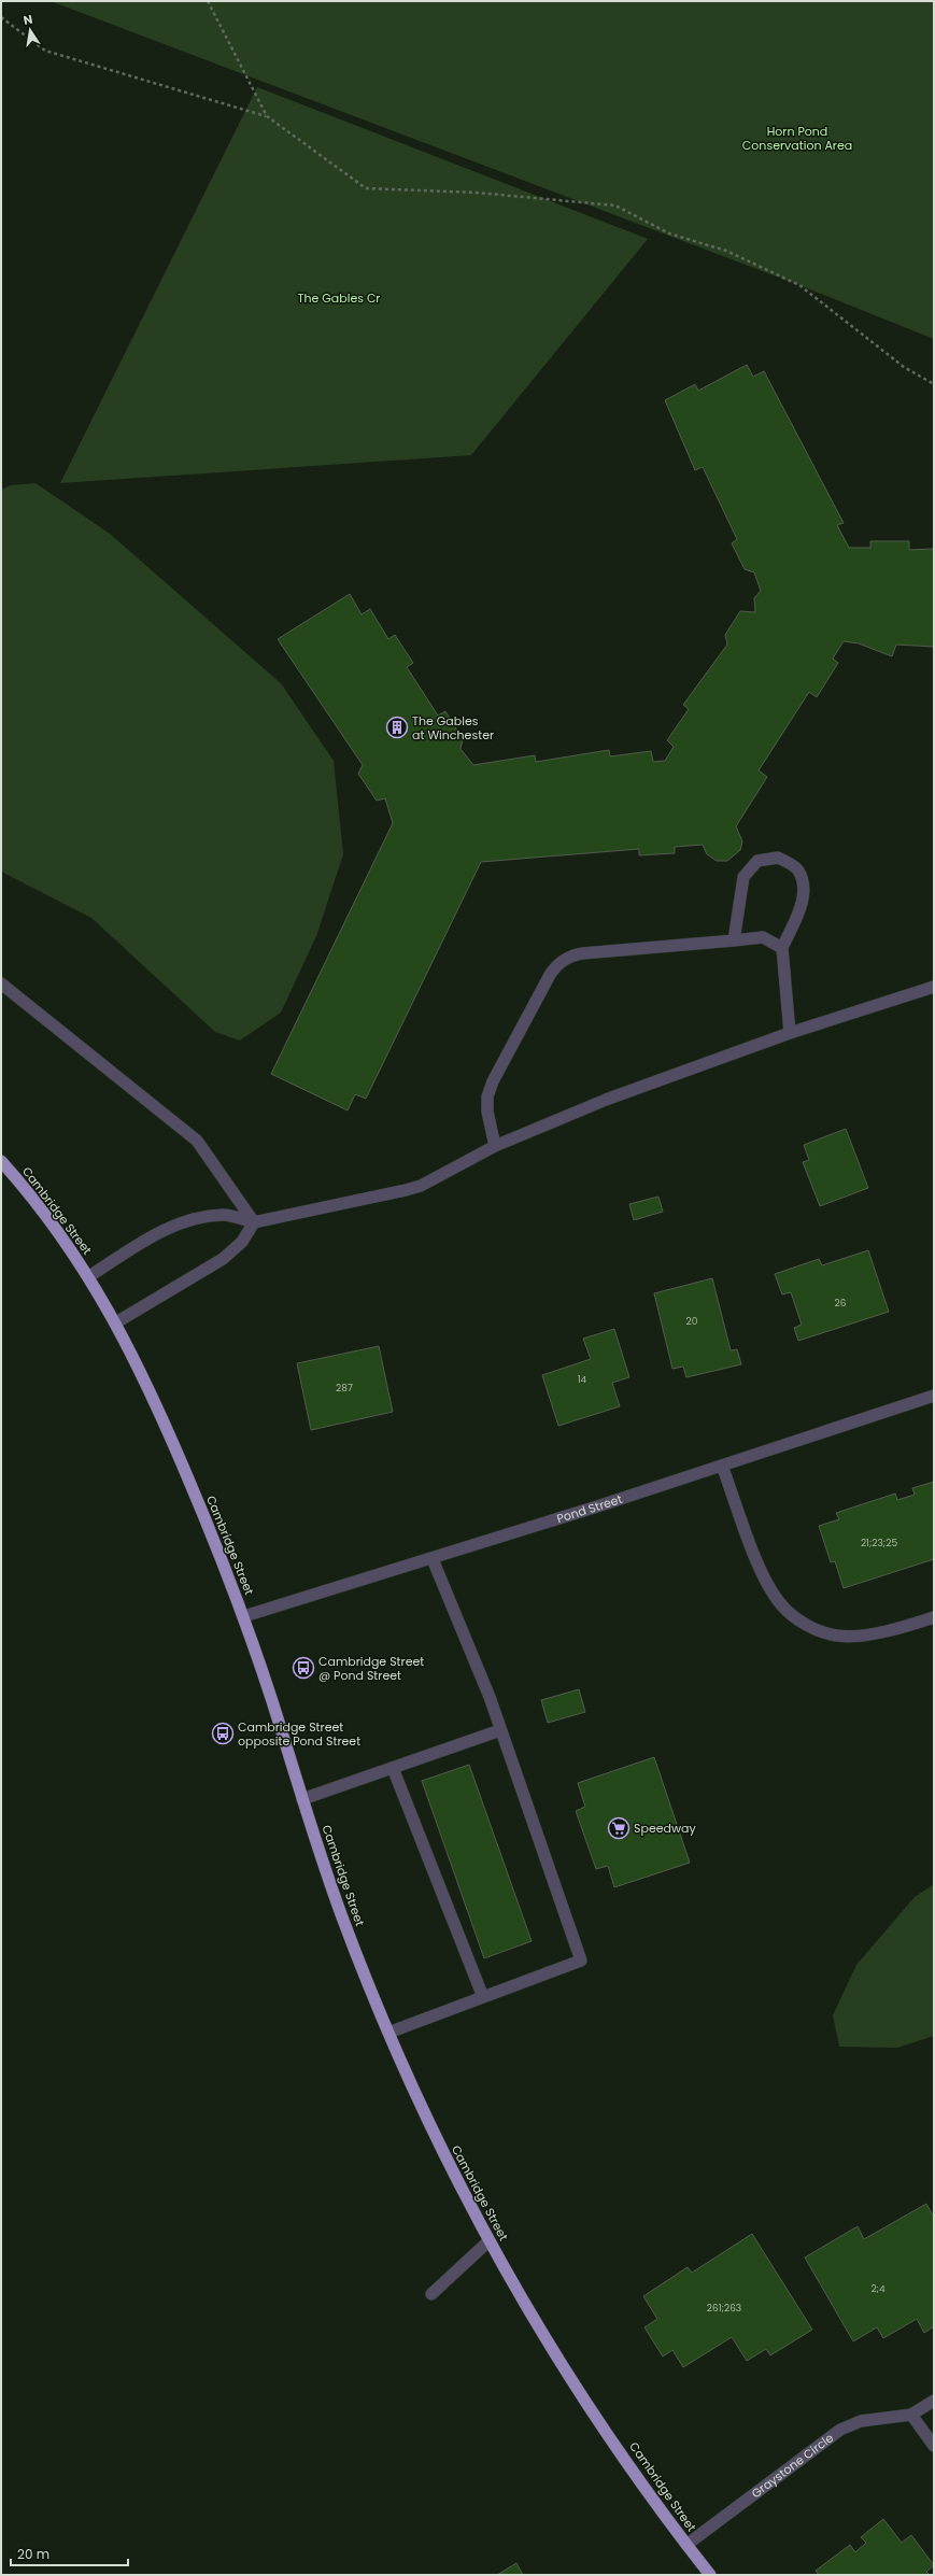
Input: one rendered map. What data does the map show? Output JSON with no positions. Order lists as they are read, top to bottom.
{
  "streets": {
    "highway": ["Cambridge Street"],
    "street": ["Pond Street", "Graystone Circle"]
  },
  "crossings": [
    ["Cambridge Street", "Pond Street"],
    ["Cambridge Street", "Graystone Circle"]
  ],
  "parks": ["Horn Pond Conservation Area", "The Gables Cr"],
  "places": {
    "building": ["The Gables at Winchester"],
    "bus stop": ["Cambridge Street @ Pond Street", "Cambridge Street opposite Pond Street"],
    "supermarket": ["Speedway"]
  },
  "house_numbers": [
    "26",
    "20",
    "14",
    "287",
    "21;23;25",
    "2;4",
    "261;263"
  ],
  "scale_bar": "20 m",
  "north": "top"
}
